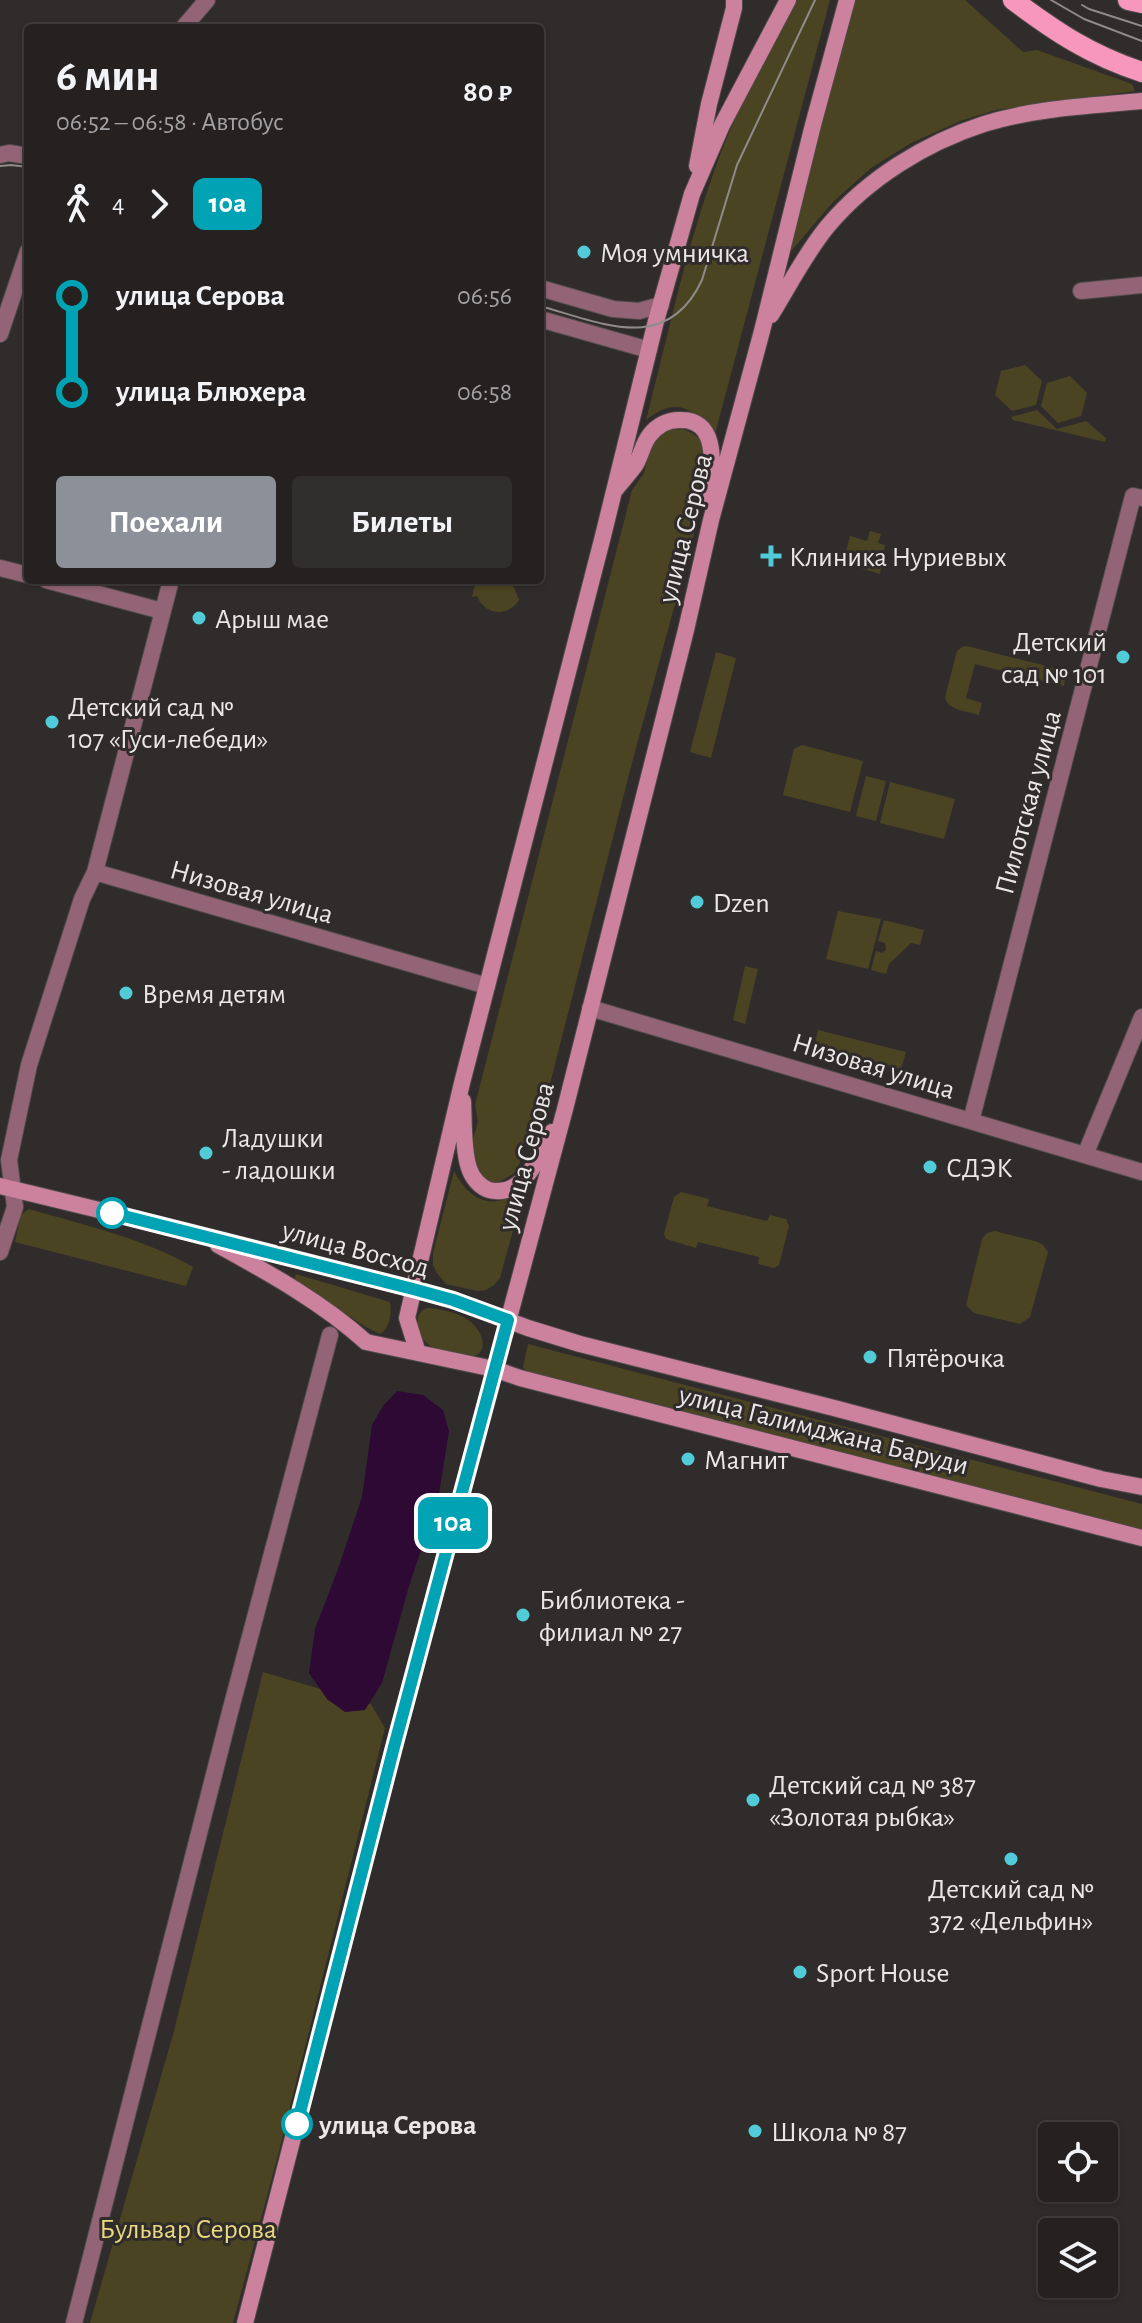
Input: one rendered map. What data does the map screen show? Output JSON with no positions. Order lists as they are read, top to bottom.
{
  "streets": {
    "street": [
      "улица Серова",
      "Пилотская улица",
      "Низовая улица",
      "улица Восход",
      "улица Галимджана Баруди"
    ]
  },
  "crossings": [
    ["улица Серова", "Низовая улица"],
    ["улица Серова", "улица Восход"],
    ["улица Серова", "улица Галимджана Баруди"],
    ["Пилотская улица", "Низовая улица"],
    ["улица Восход", "улица Галимджана Баруди"]
  ],
  "parks": ["Бульвар Серова"],
  "places": {
    "other": [
      "Моя умничка",
      "Арыш мае",
      "Детский сад № 101",
      "Детский сад № 107 «Гуси-лебеди»",
      "Dzen",
      "Время детям",
      "Ладушки - ладошки",
      "СДЭК",
      "Пятёрочка",
      "Магнит",
      "Библиотека - филиал № 27",
      "Детский сад № 387 «Золотая рыбка»",
      "Детский сад № 372 «Дельфин»",
      "Sport House",
      "улица Серова",
      "Школа № 87"
    ],
    "health": ["Клиника Нуриевых"]
  },
  "lines": ["bus line 10а"],
  "page": {
    "on_map": "10а",
    "heading": ["6 мин", "06:52 – 06:58 · Автобус", "80 ₽"],
    "legs": ["4", "10а"],
    "list": [
      {
        "name": "улица Серова",
        "value": "06:56"
      },
      {
        "name": "улица Блюхера",
        "value": "06:58"
      }
    ],
    "buttons": ["Поехали", "Билеты"]
  }
}
